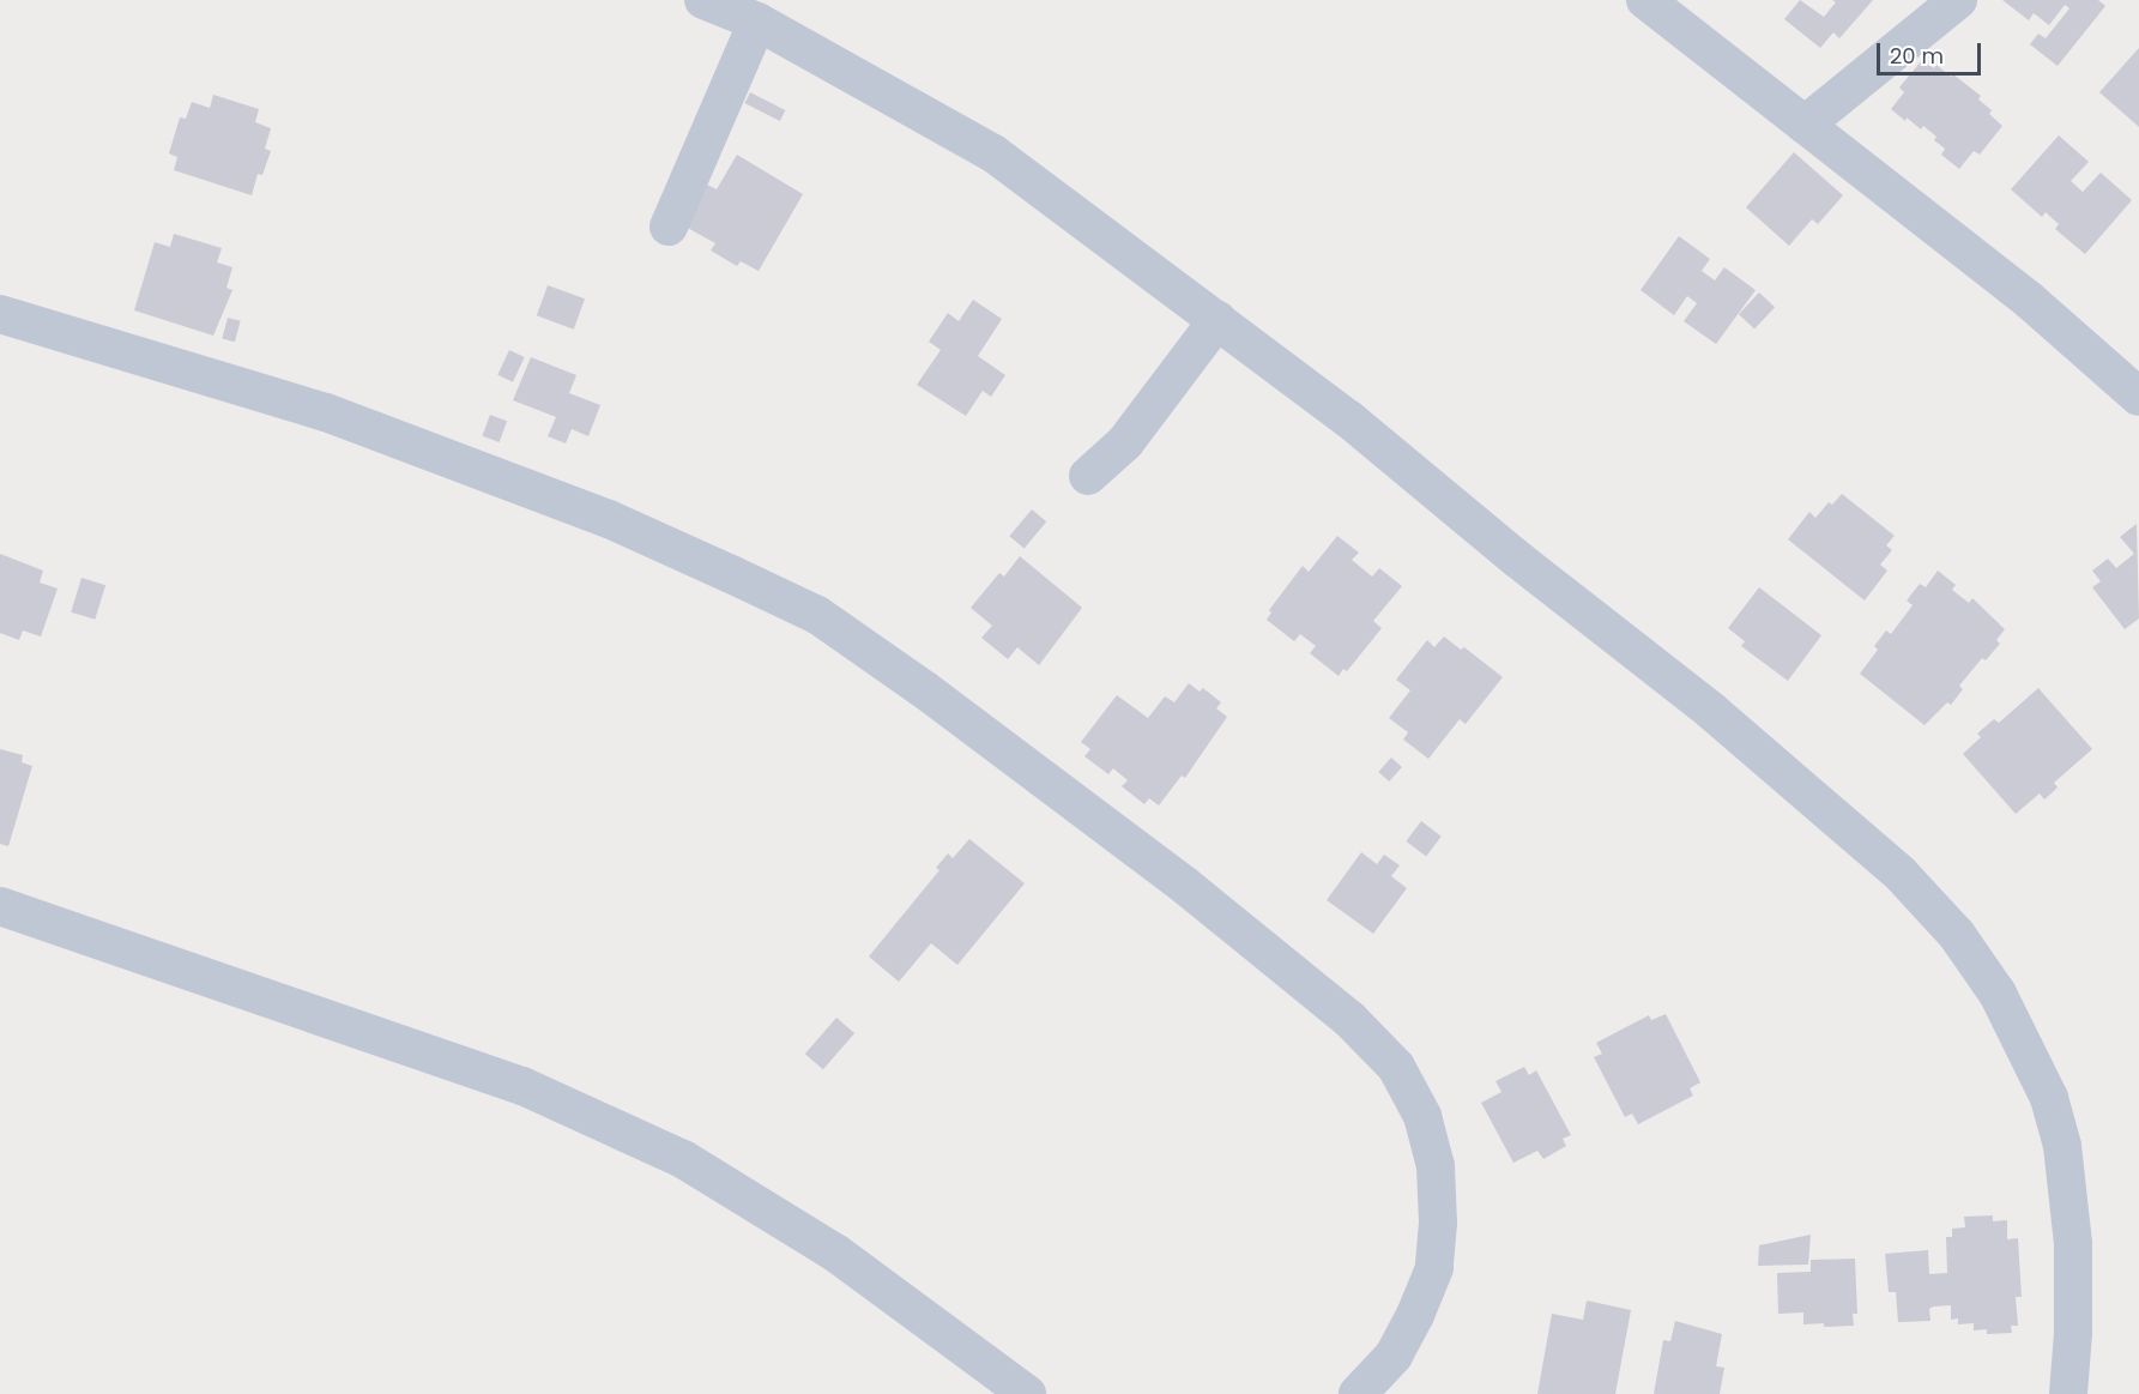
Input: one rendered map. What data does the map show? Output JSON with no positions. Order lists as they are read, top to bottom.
{
  "scale_bar": "20 m"
}
